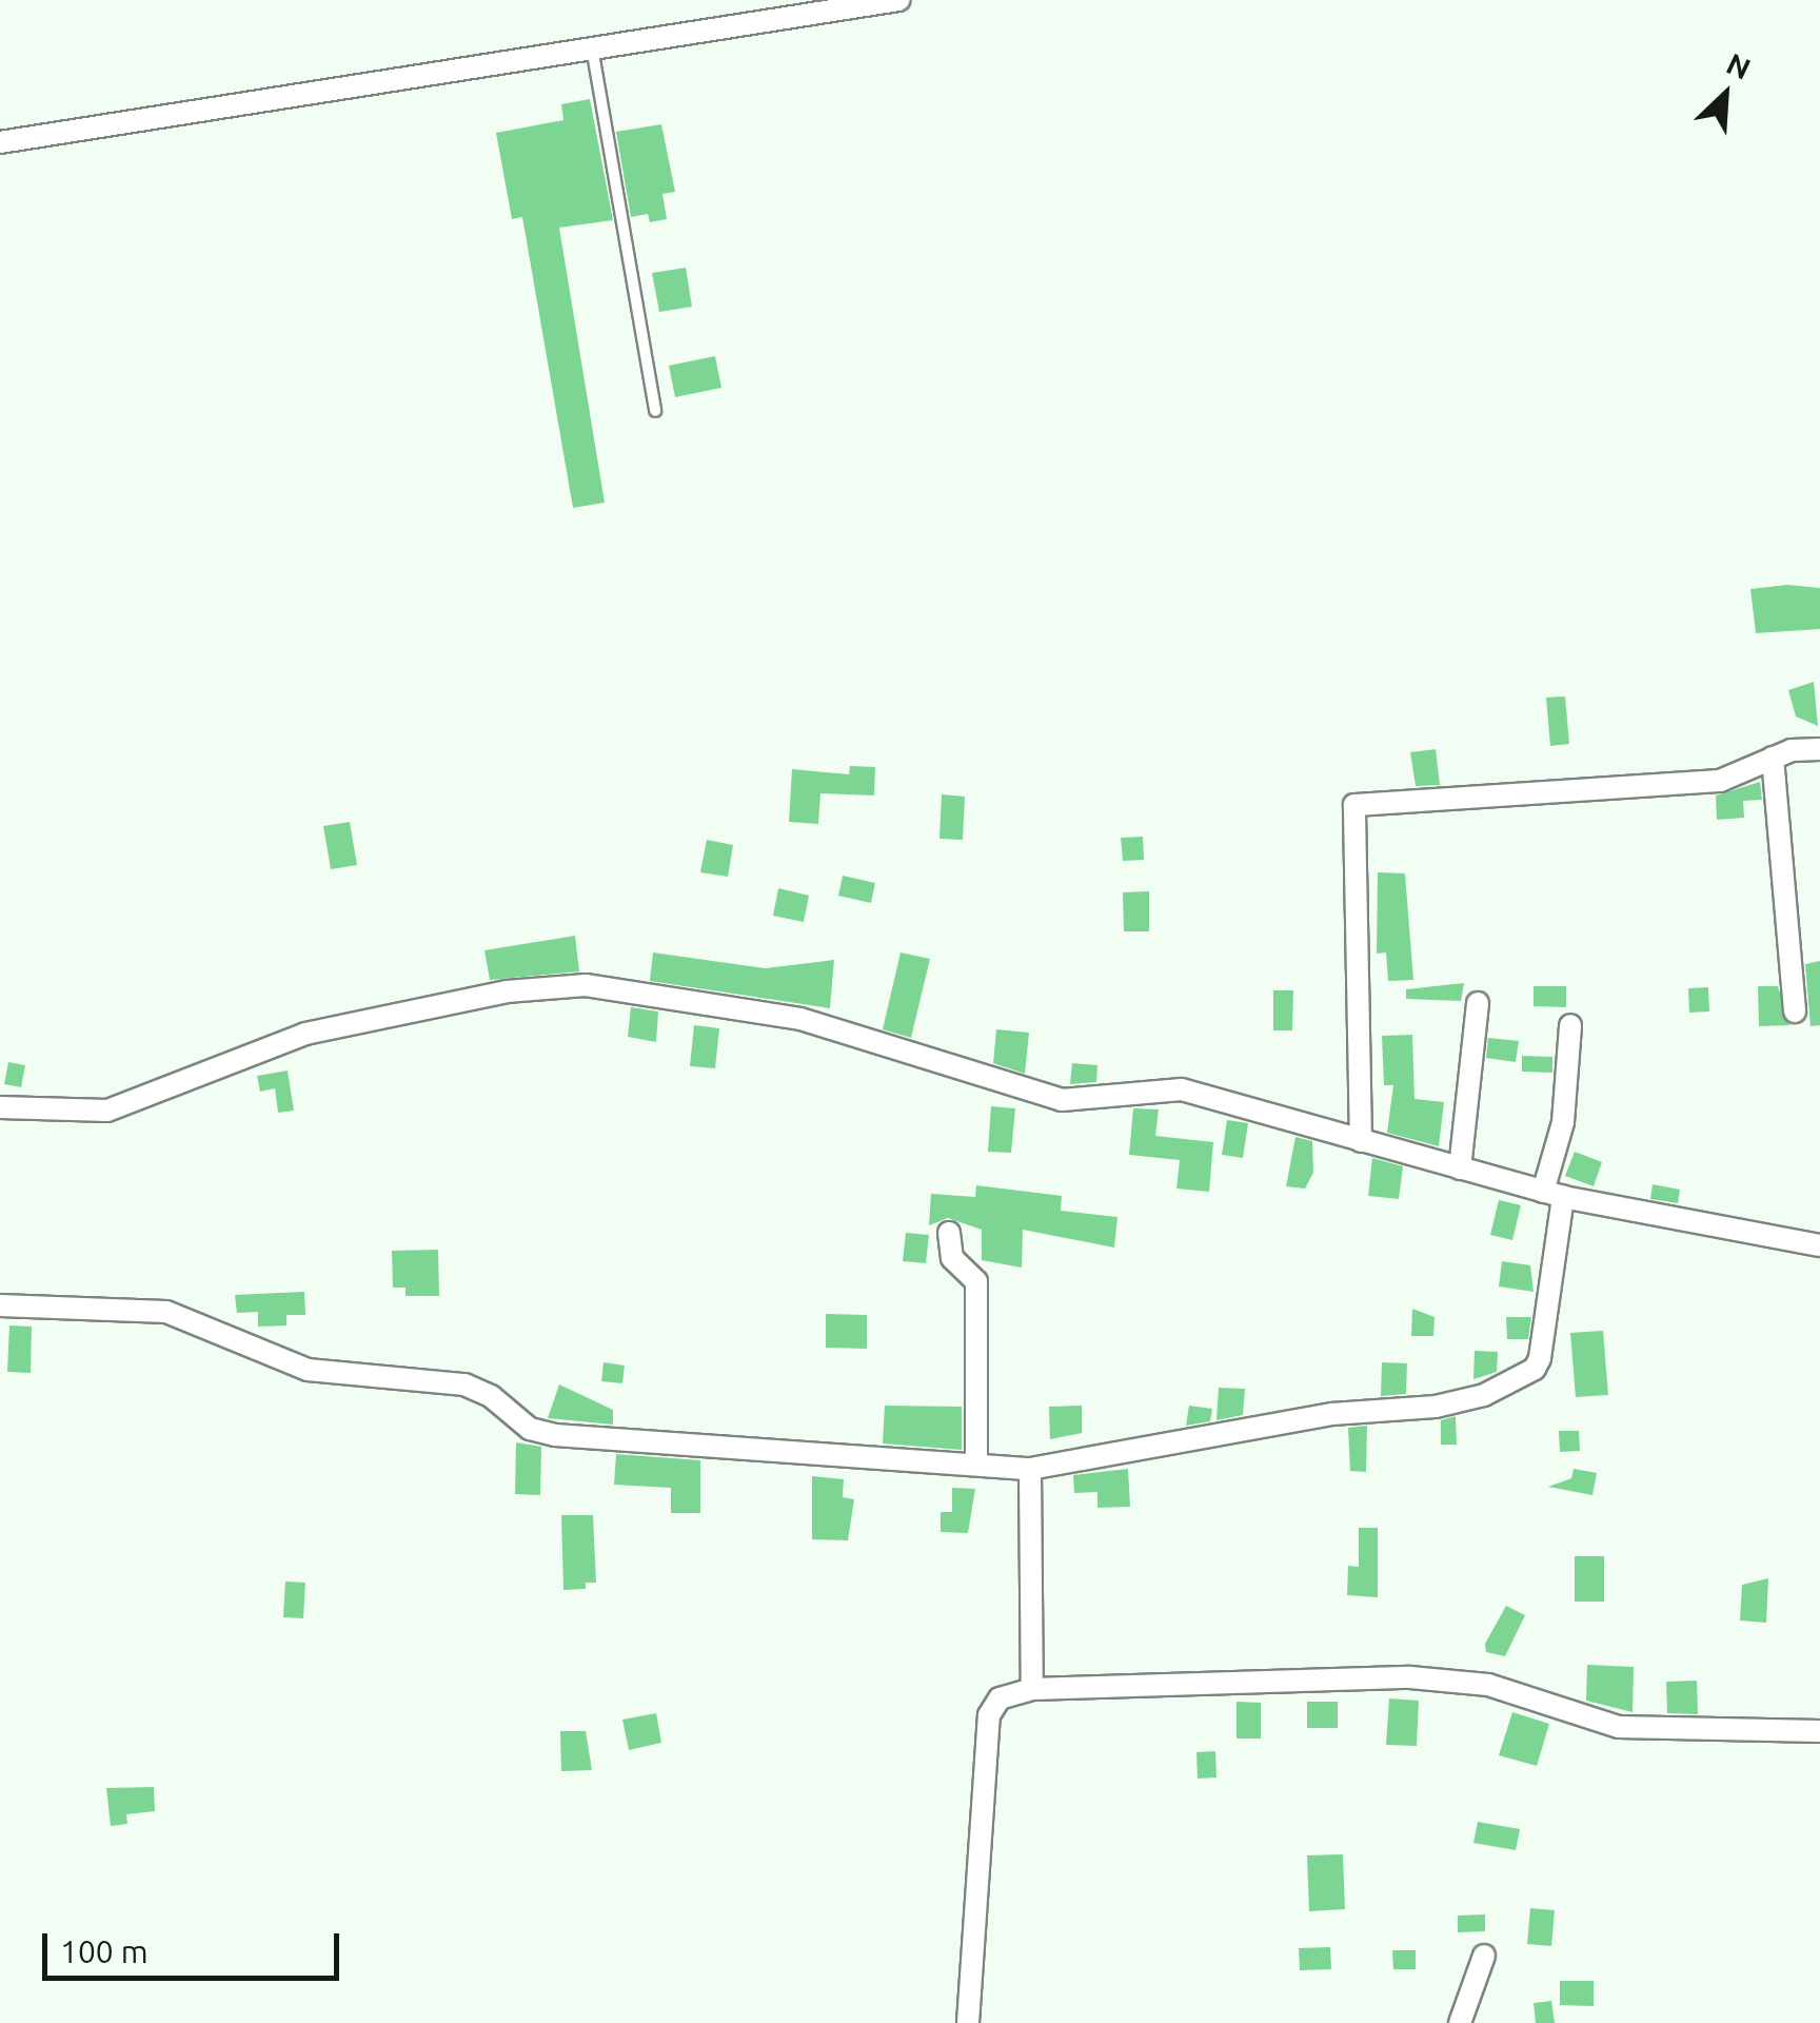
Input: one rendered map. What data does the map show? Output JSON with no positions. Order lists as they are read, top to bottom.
{
  "scale_bar": "100 m",
  "north": "top right"
}
